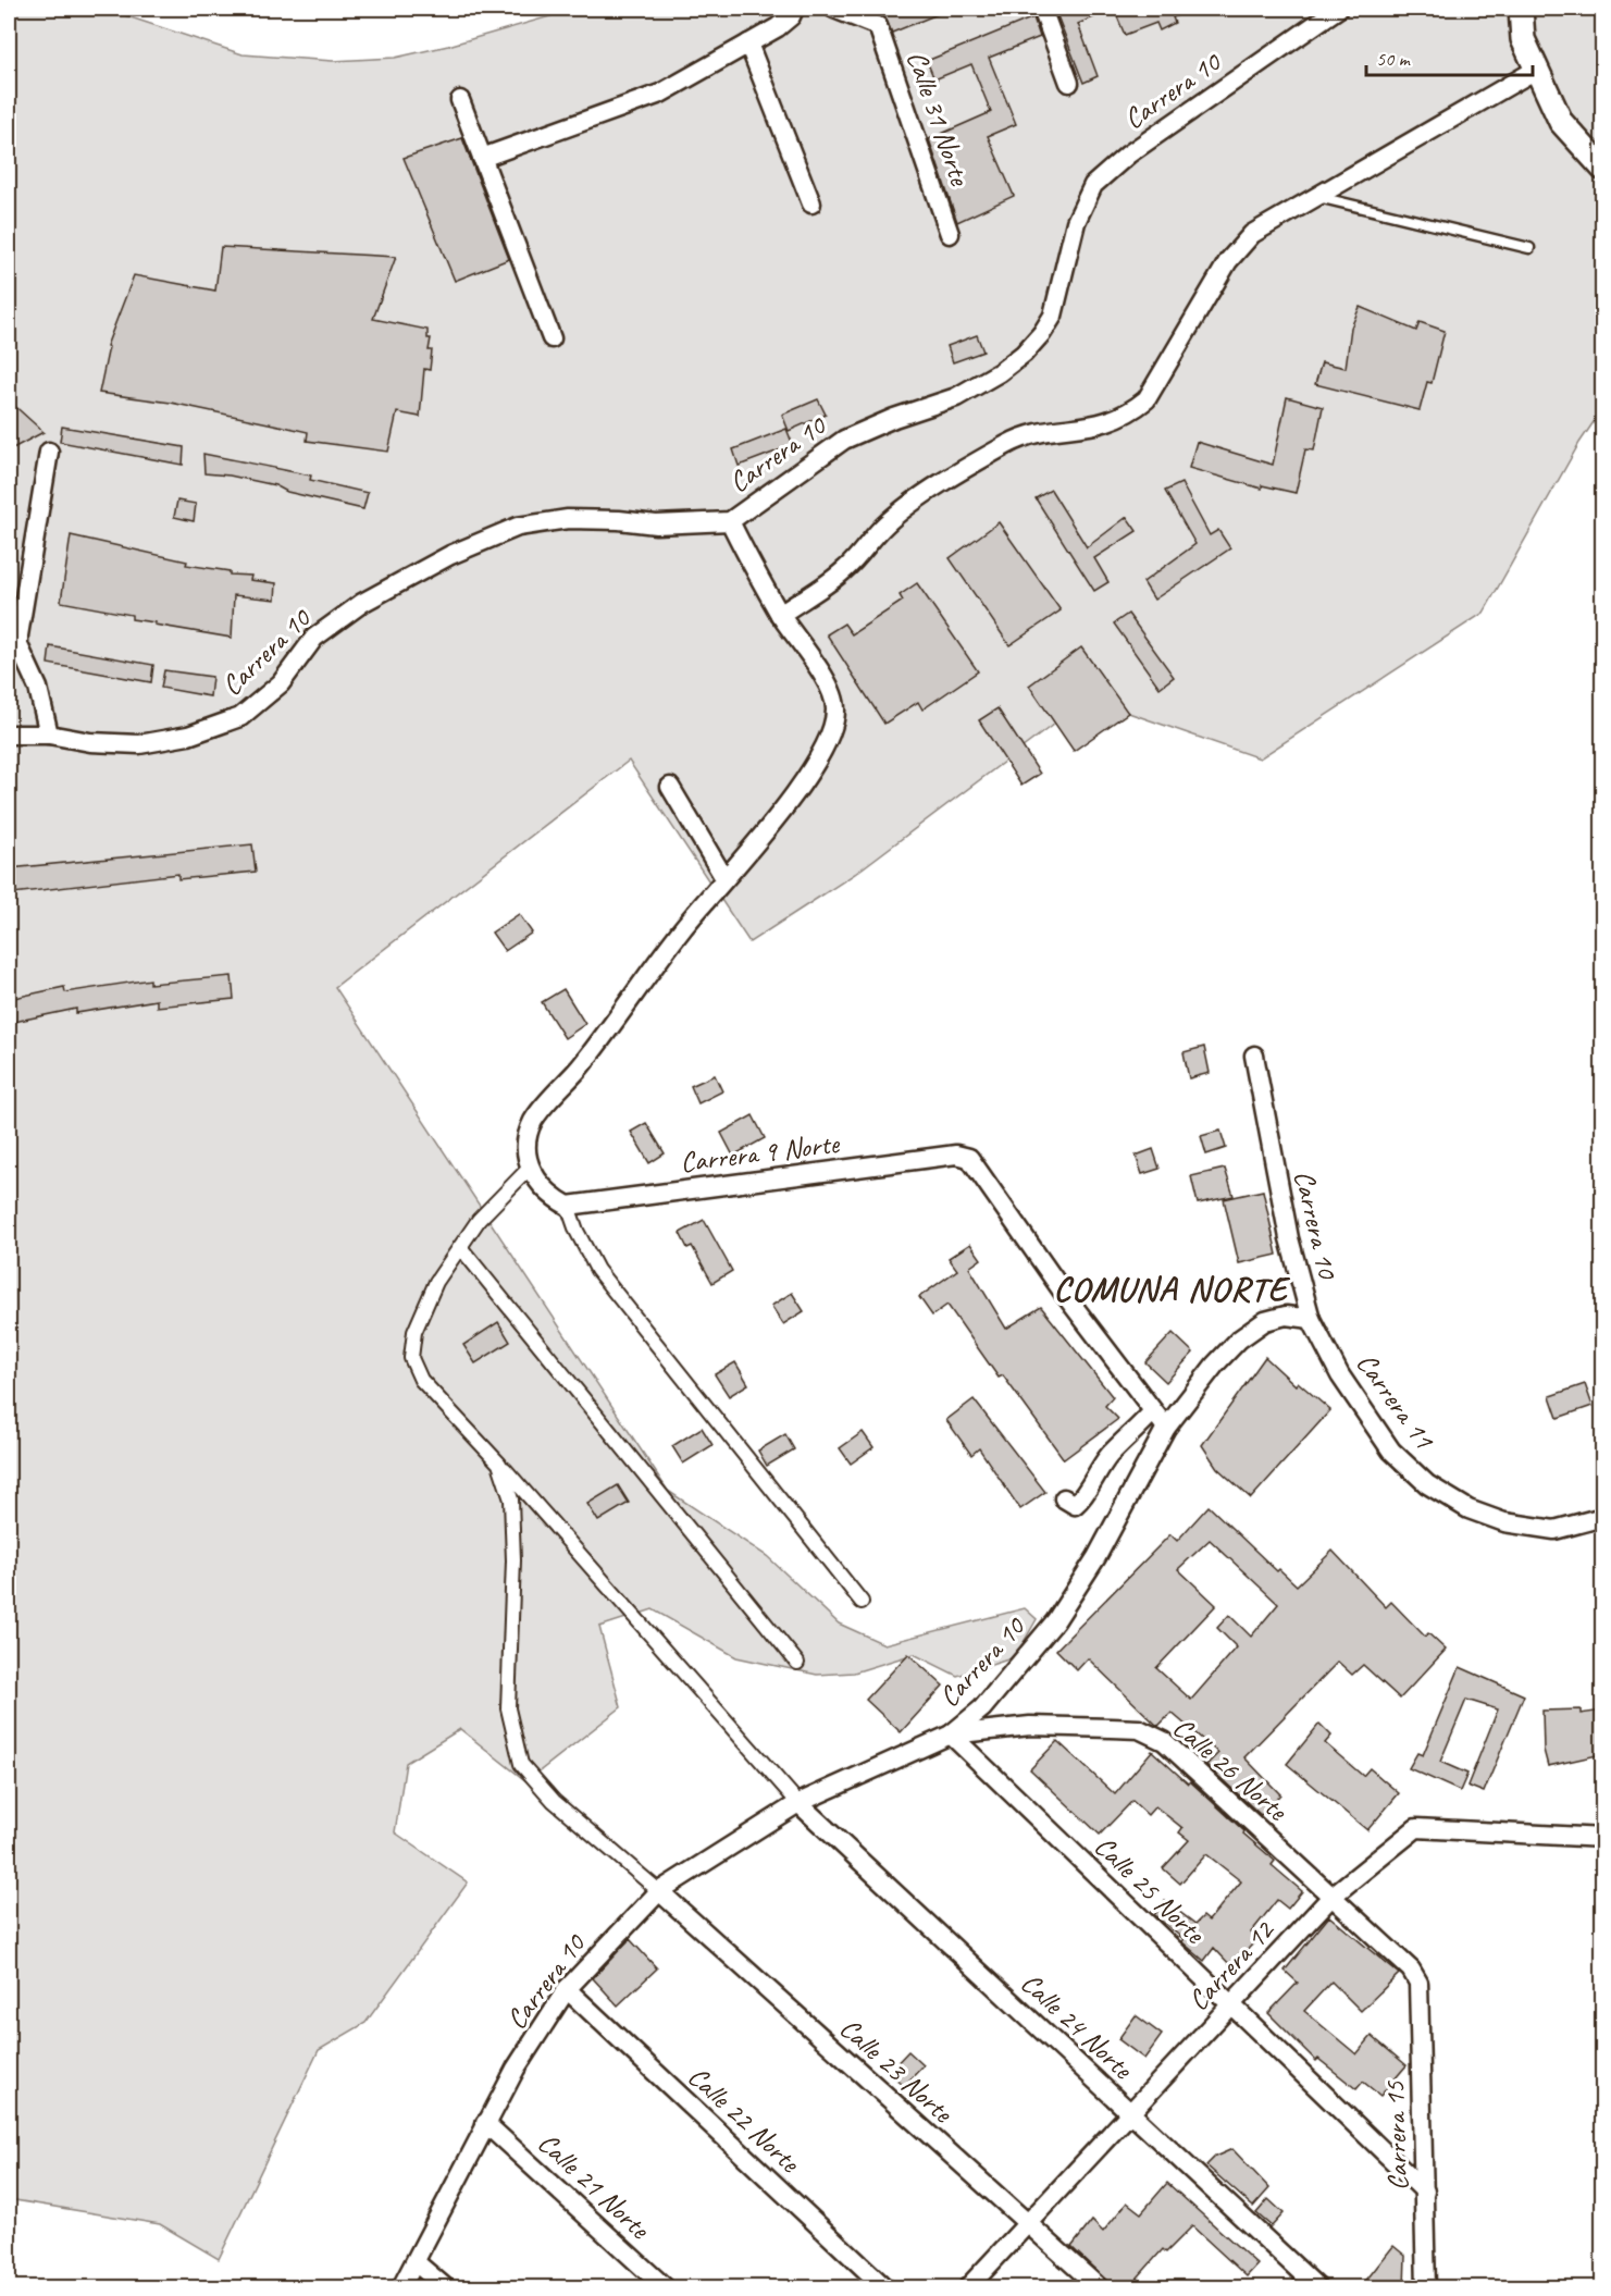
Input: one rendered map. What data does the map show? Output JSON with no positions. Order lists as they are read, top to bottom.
{
  "streets": {
    "street": [
      "Carrera 10",
      "Calle 31 Norte",
      "Carrera 9 Norte",
      "Carrera 11",
      "Calle 26 Norte",
      "Calle 25 Norte",
      "Carrera 12",
      "Calle 24 Norte",
      "Calle 23 Norte",
      "Calle 22 Norte",
      "Carrera 15",
      "Calle 21 Norte"
    ]
  },
  "crossings": [
    ["Carrera 10", "Carrera 9 Norte"],
    ["Carrera 10", "Carrera 11"],
    ["Carrera 10", "Calle 26 Norte"],
    ["Carrera 10", "Calle 25 Norte"],
    ["Carrera 10", "Calle 24 Norte"],
    ["Carrera 10", "Calle 23 Norte"],
    ["Carrera 10", "Calle 22 Norte"],
    ["Carrera 10", "Calle 21 Norte"],
    ["Calle 26 Norte", "Calle 25 Norte"],
    ["Calle 26 Norte", "Carrera 12"],
    ["Calle 26 Norte", "Carrera 15"],
    ["Calle 25 Norte", "Carrera 12"],
    ["Calle 25 Norte", "Carrera 15"],
    ["Carrera 12", "Calle 24 Norte"],
    ["Carrera 12", "Calle 23 Norte"]
  ],
  "districts": ["COMUNA NORTE"],
  "scale_bar": "50 m"
}
